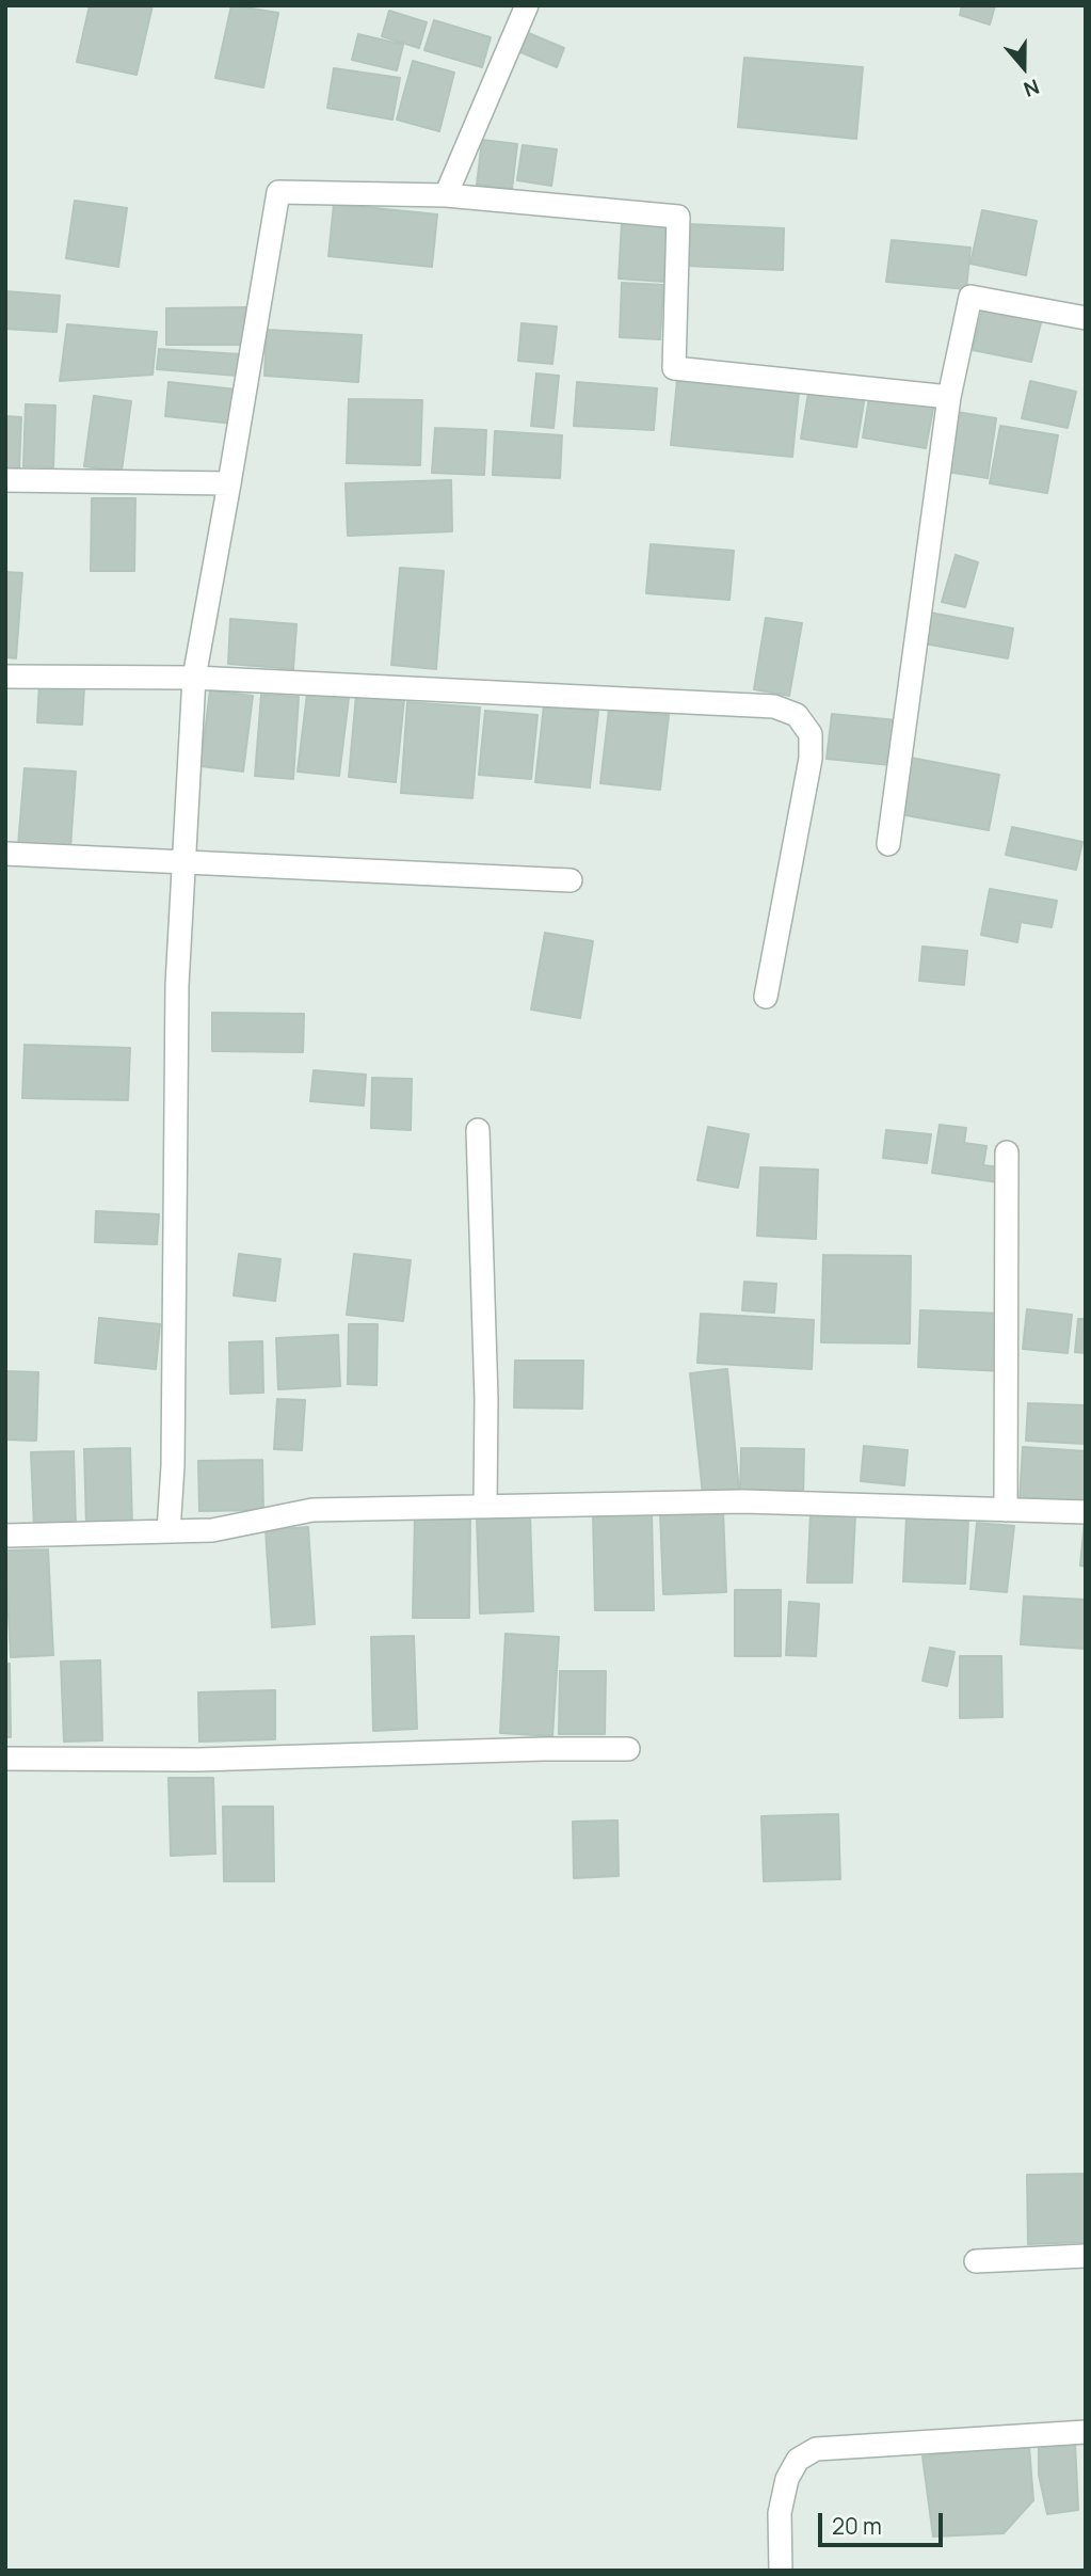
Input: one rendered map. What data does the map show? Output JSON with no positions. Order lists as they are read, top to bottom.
{
  "scale_bar": "20 m",
  "north": "bottom"
}
